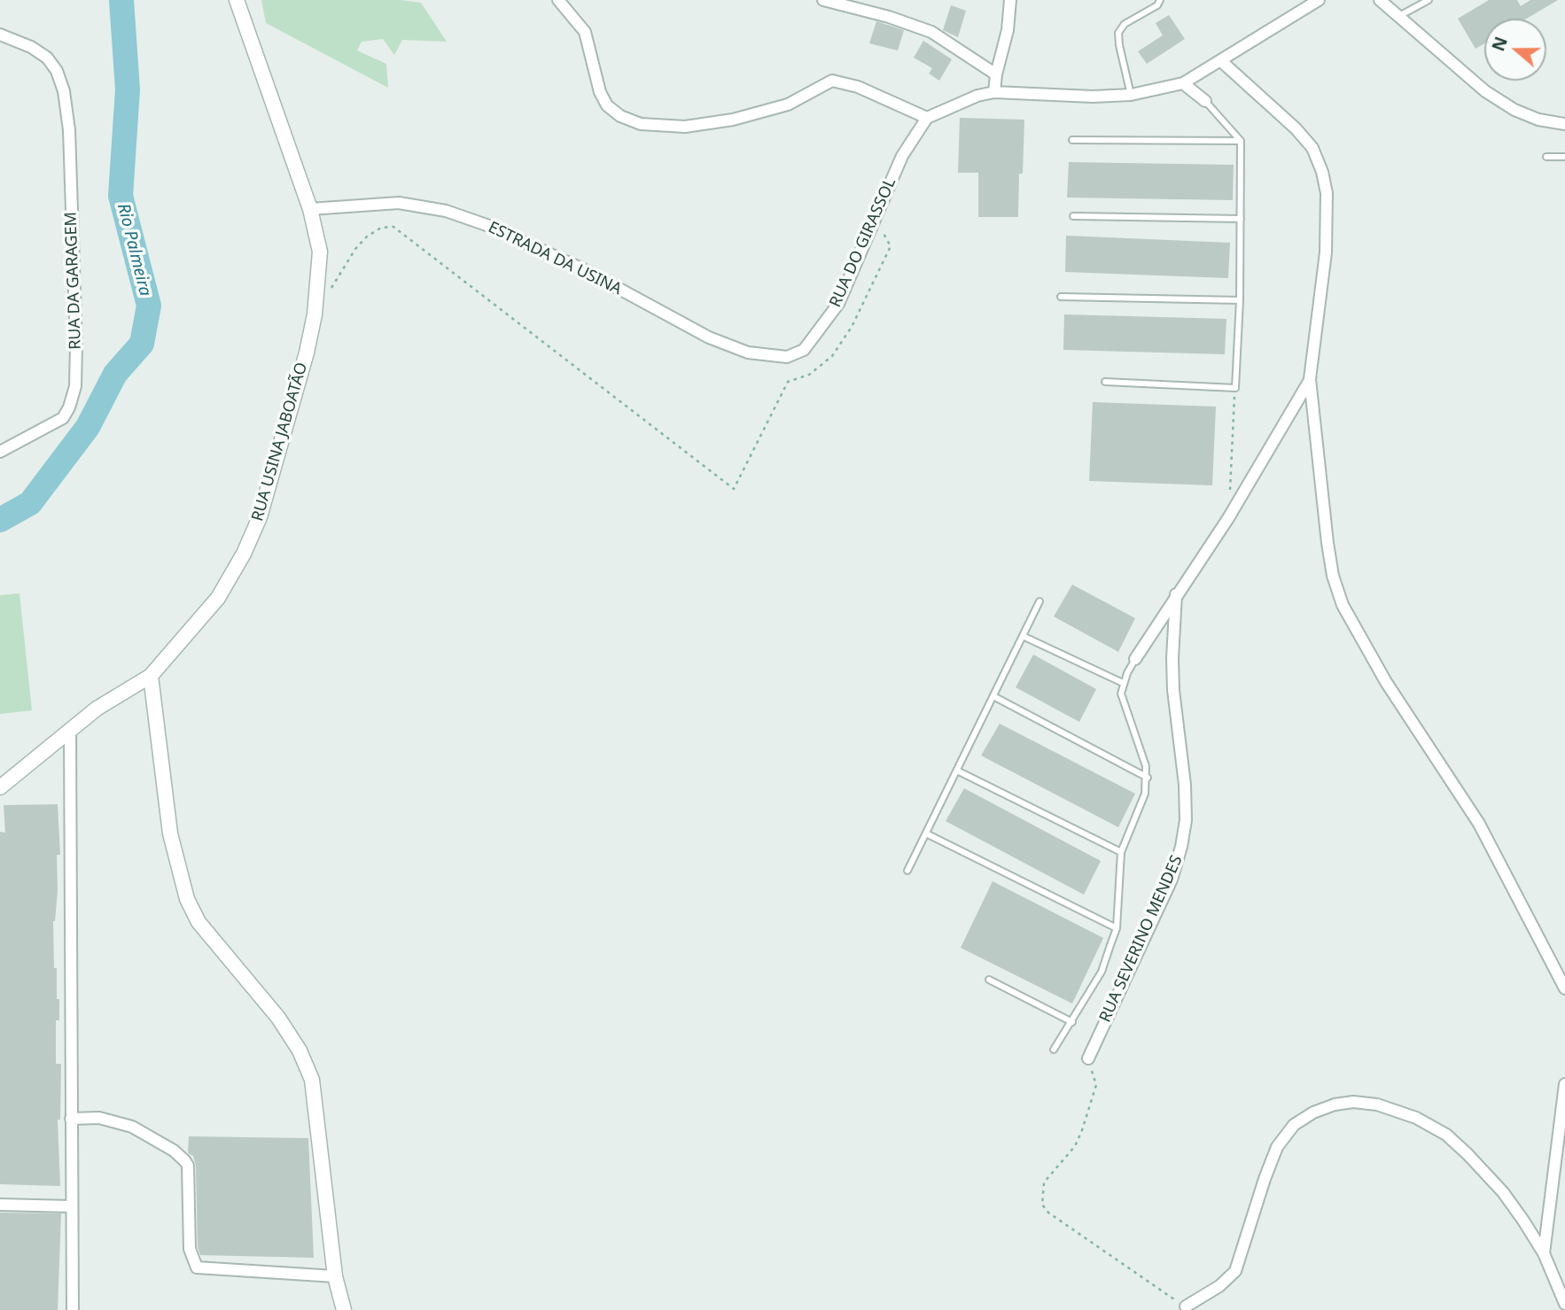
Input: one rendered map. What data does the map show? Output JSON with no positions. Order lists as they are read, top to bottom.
{
  "streets": {
    "street": [
      "RUA DO GIRASSOL",
      "ESTRADA DA USINA",
      "RUA DA GARAGEM",
      "RUA USINA JABOATÃO",
      "RUA SEVERINO MENDES"
    ]
  },
  "crossings": [
    ["RUA DO GIRASSOL", "ESTRADA DA USINA"],
    ["ESTRADA DA USINA", "RUA USINA JABOATÃO"]
  ],
  "water": ["Rio Palmeira"],
  "north": "left"
}
